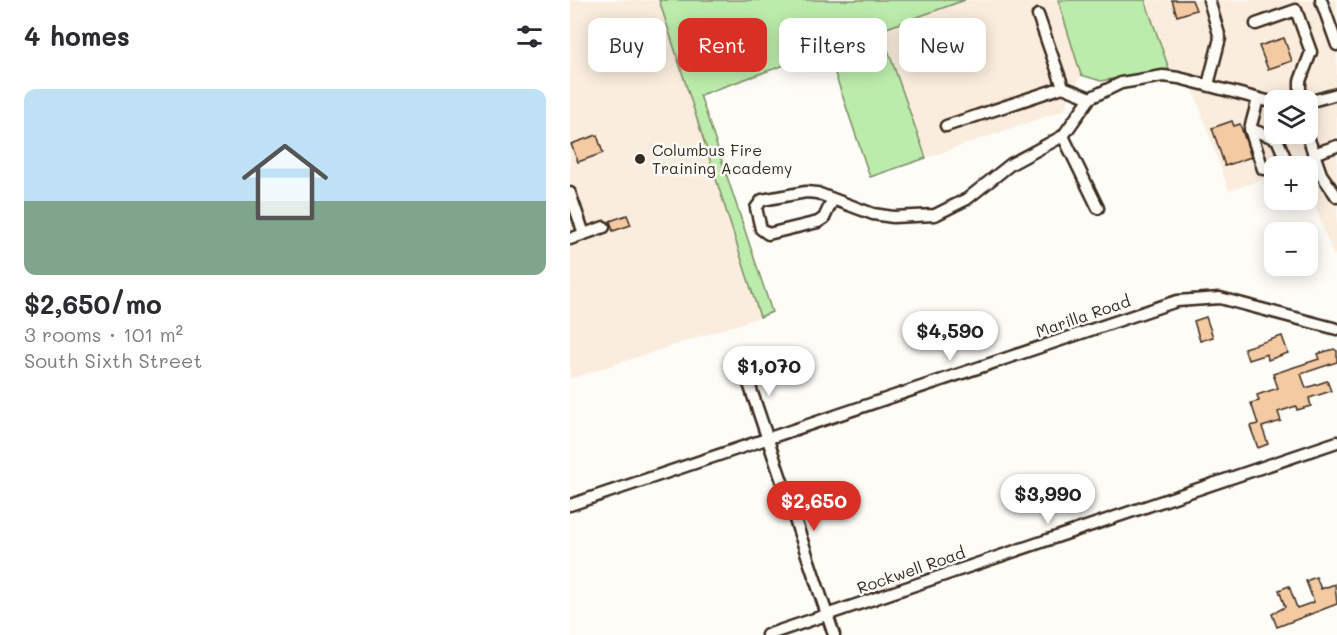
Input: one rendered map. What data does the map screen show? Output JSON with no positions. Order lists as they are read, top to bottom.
{
  "streets": {
    "street": ["Marilla Road", "Rockwell Road"]
  },
  "places": ["Columbus Fire Training Academy"],
  "page": {
    "heading": "4 homes",
    "chip": [
      "Buy",
      "Rent",
      "Filters",
      "New"
    ],
    "list": [
      {
        "name": "$2,650/mo",
        "note": "3 rooms · 101 m² · South Sixth Street"
      }
    ],
    "map_buttons": ["+", "−"],
    "price": [
      "$4,590",
      "$1,070",
      "$3,990",
      "$2,650"
    ]
  }
}
